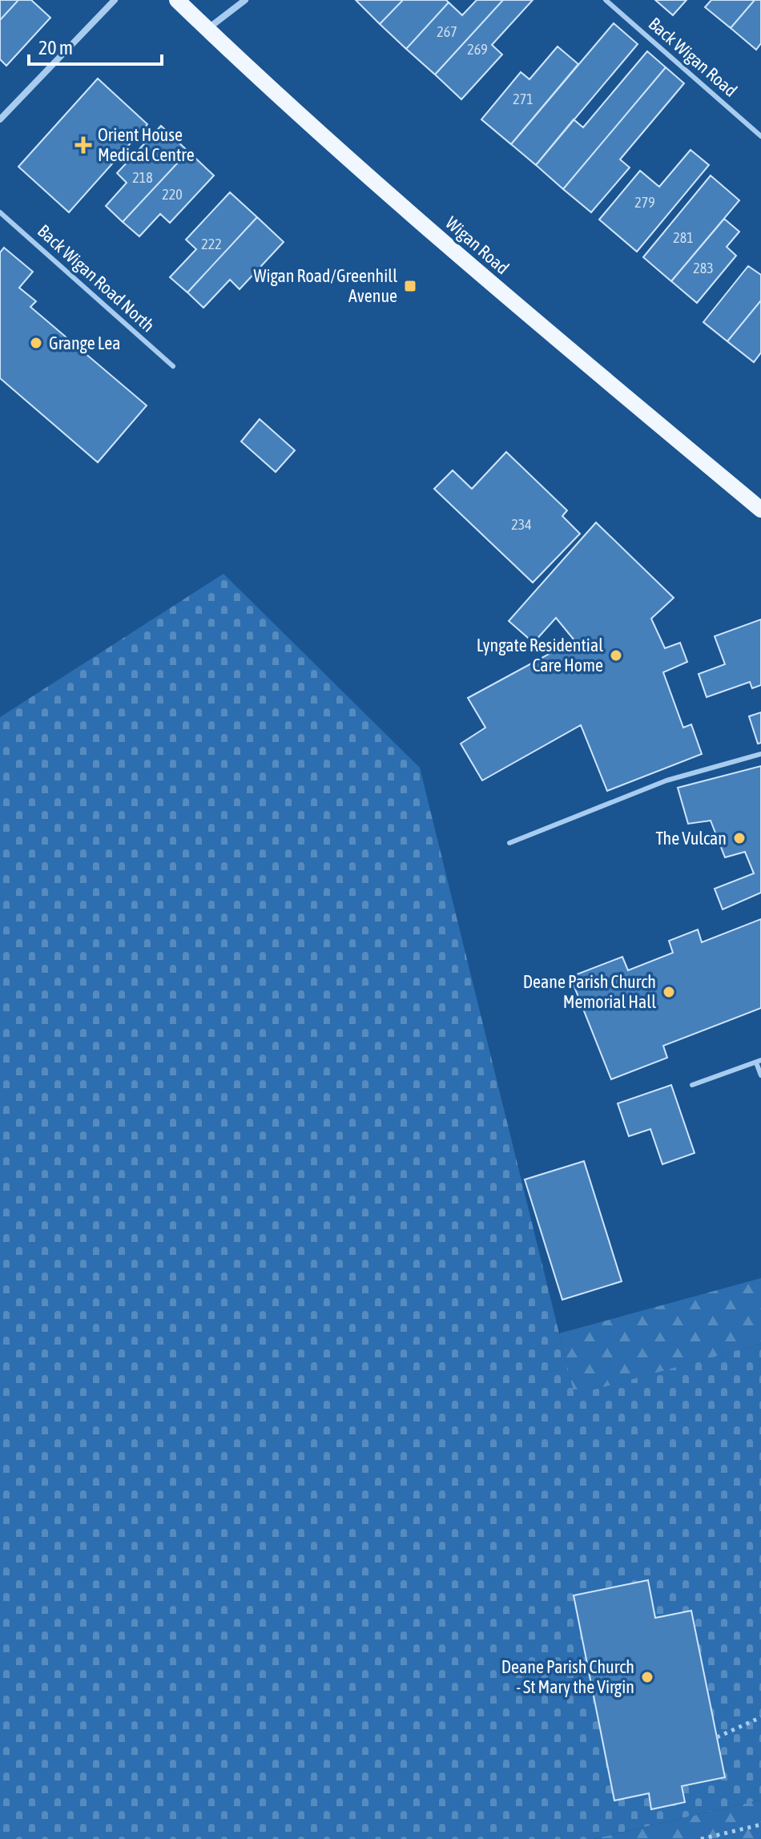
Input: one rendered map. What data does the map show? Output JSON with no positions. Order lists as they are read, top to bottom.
{
  "streets": {
    "main road": ["Wigan Road"],
    "lane": ["Back Wigan Road", "Back Wigan Road North"]
  },
  "places": {
    "health": ["Orient House Medical Centre"],
    "transit": ["Wigan Road/Greenhill Avenue"],
    "other": [
      "Grange Lea",
      "Lyngate Residential Care Home",
      "The Vulcan",
      "Deane Parish Church Memorial Hall",
      "Deane Parish Church - St Mary the Virgin"
    ]
  },
  "house_numbers": [
    "267",
    "269",
    "271",
    "218",
    "220",
    "279",
    "281",
    "222",
    "283",
    "234"
  ],
  "scale_bar": "20 m"
}
